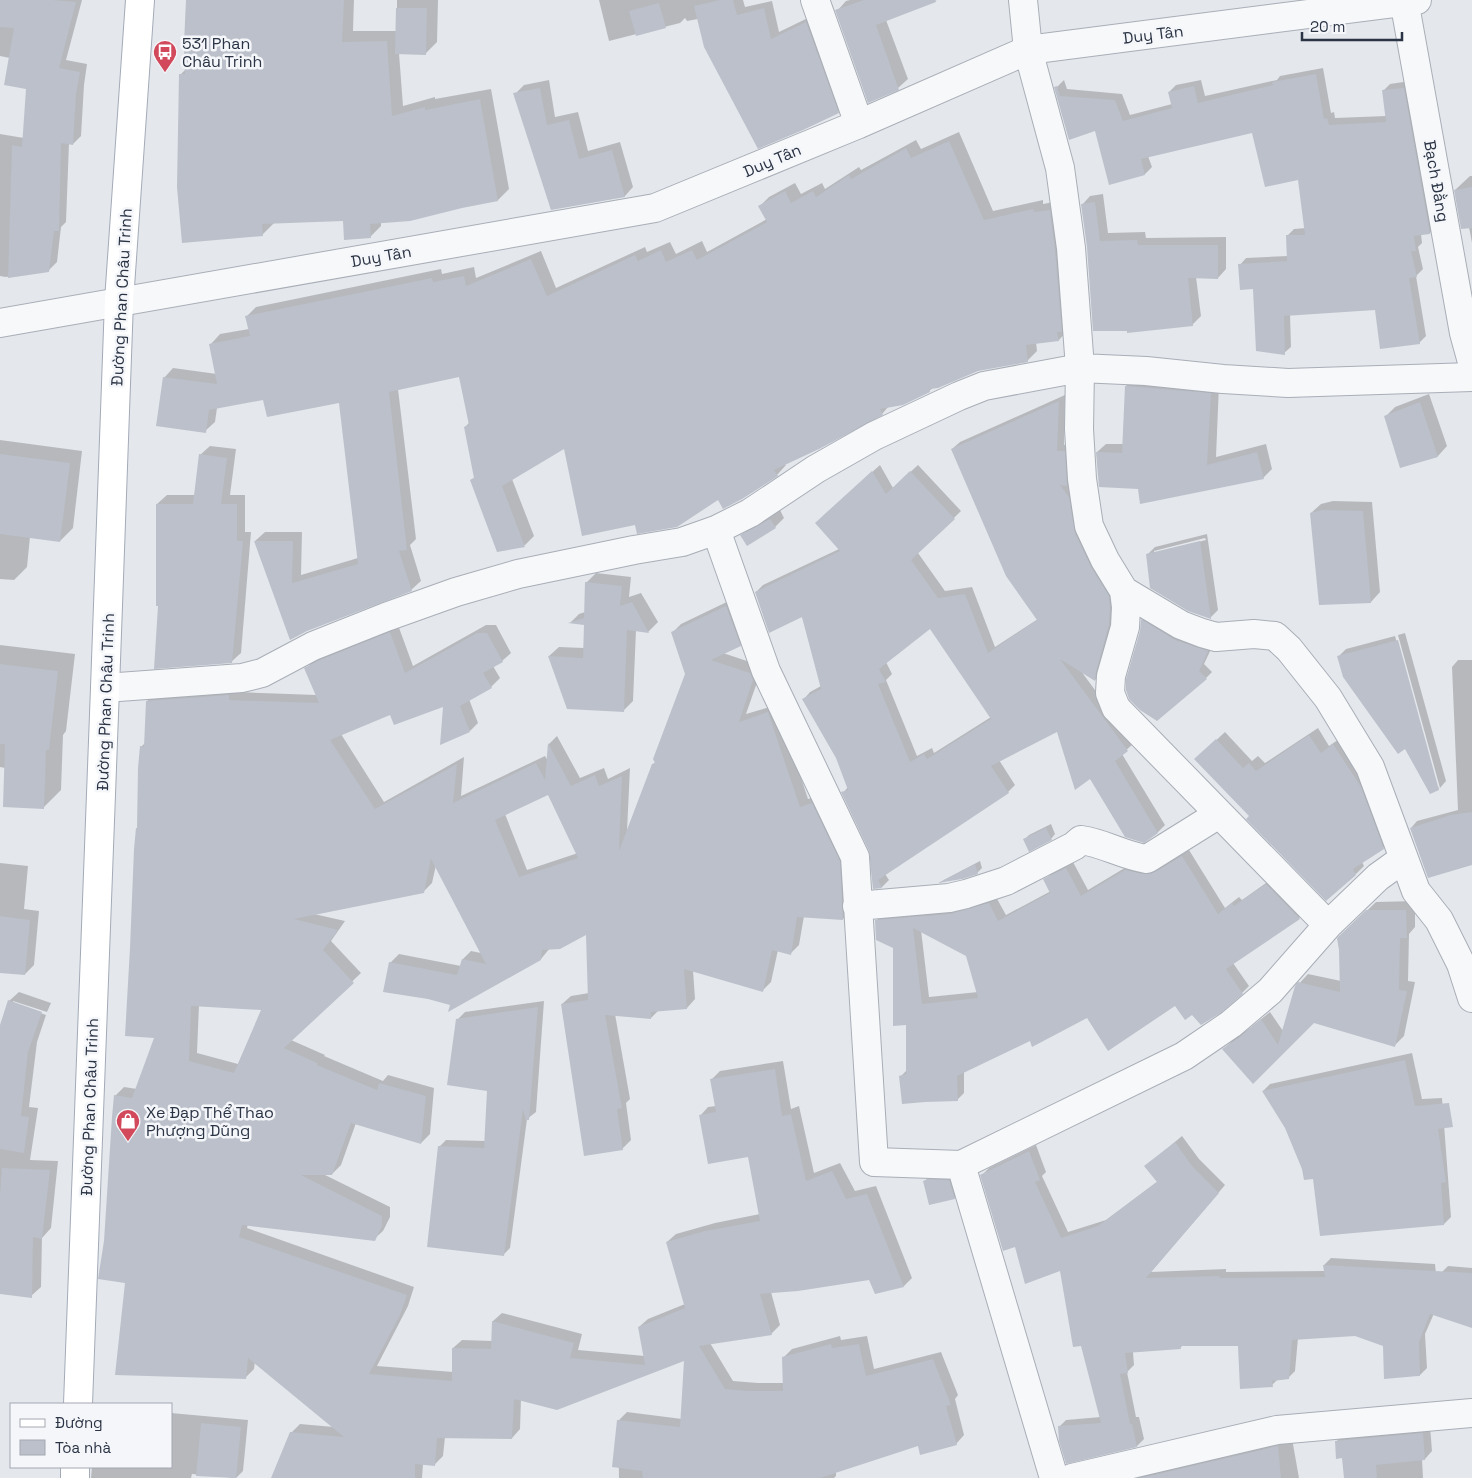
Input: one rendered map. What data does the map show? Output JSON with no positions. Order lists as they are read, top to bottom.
{
  "streets": {
    "main road": ["Đường Phan Châu Trinh"],
    "street": ["Duy Tân", "Bạch Đằng"]
  },
  "crossings": [
    ["Duy Tân", "Bạch Đằng"],
    ["Duy Tân", "Đường Phan Châu Trinh"]
  ],
  "places": {
    "bus stop": ["531 Phan Châu Trinh"],
    "shop": ["Xe Đạp Thể Thao Phượng Dũng"]
  },
  "legend": ["Đường", "Tòa nhà"],
  "scale_bar": "20 m"
}
